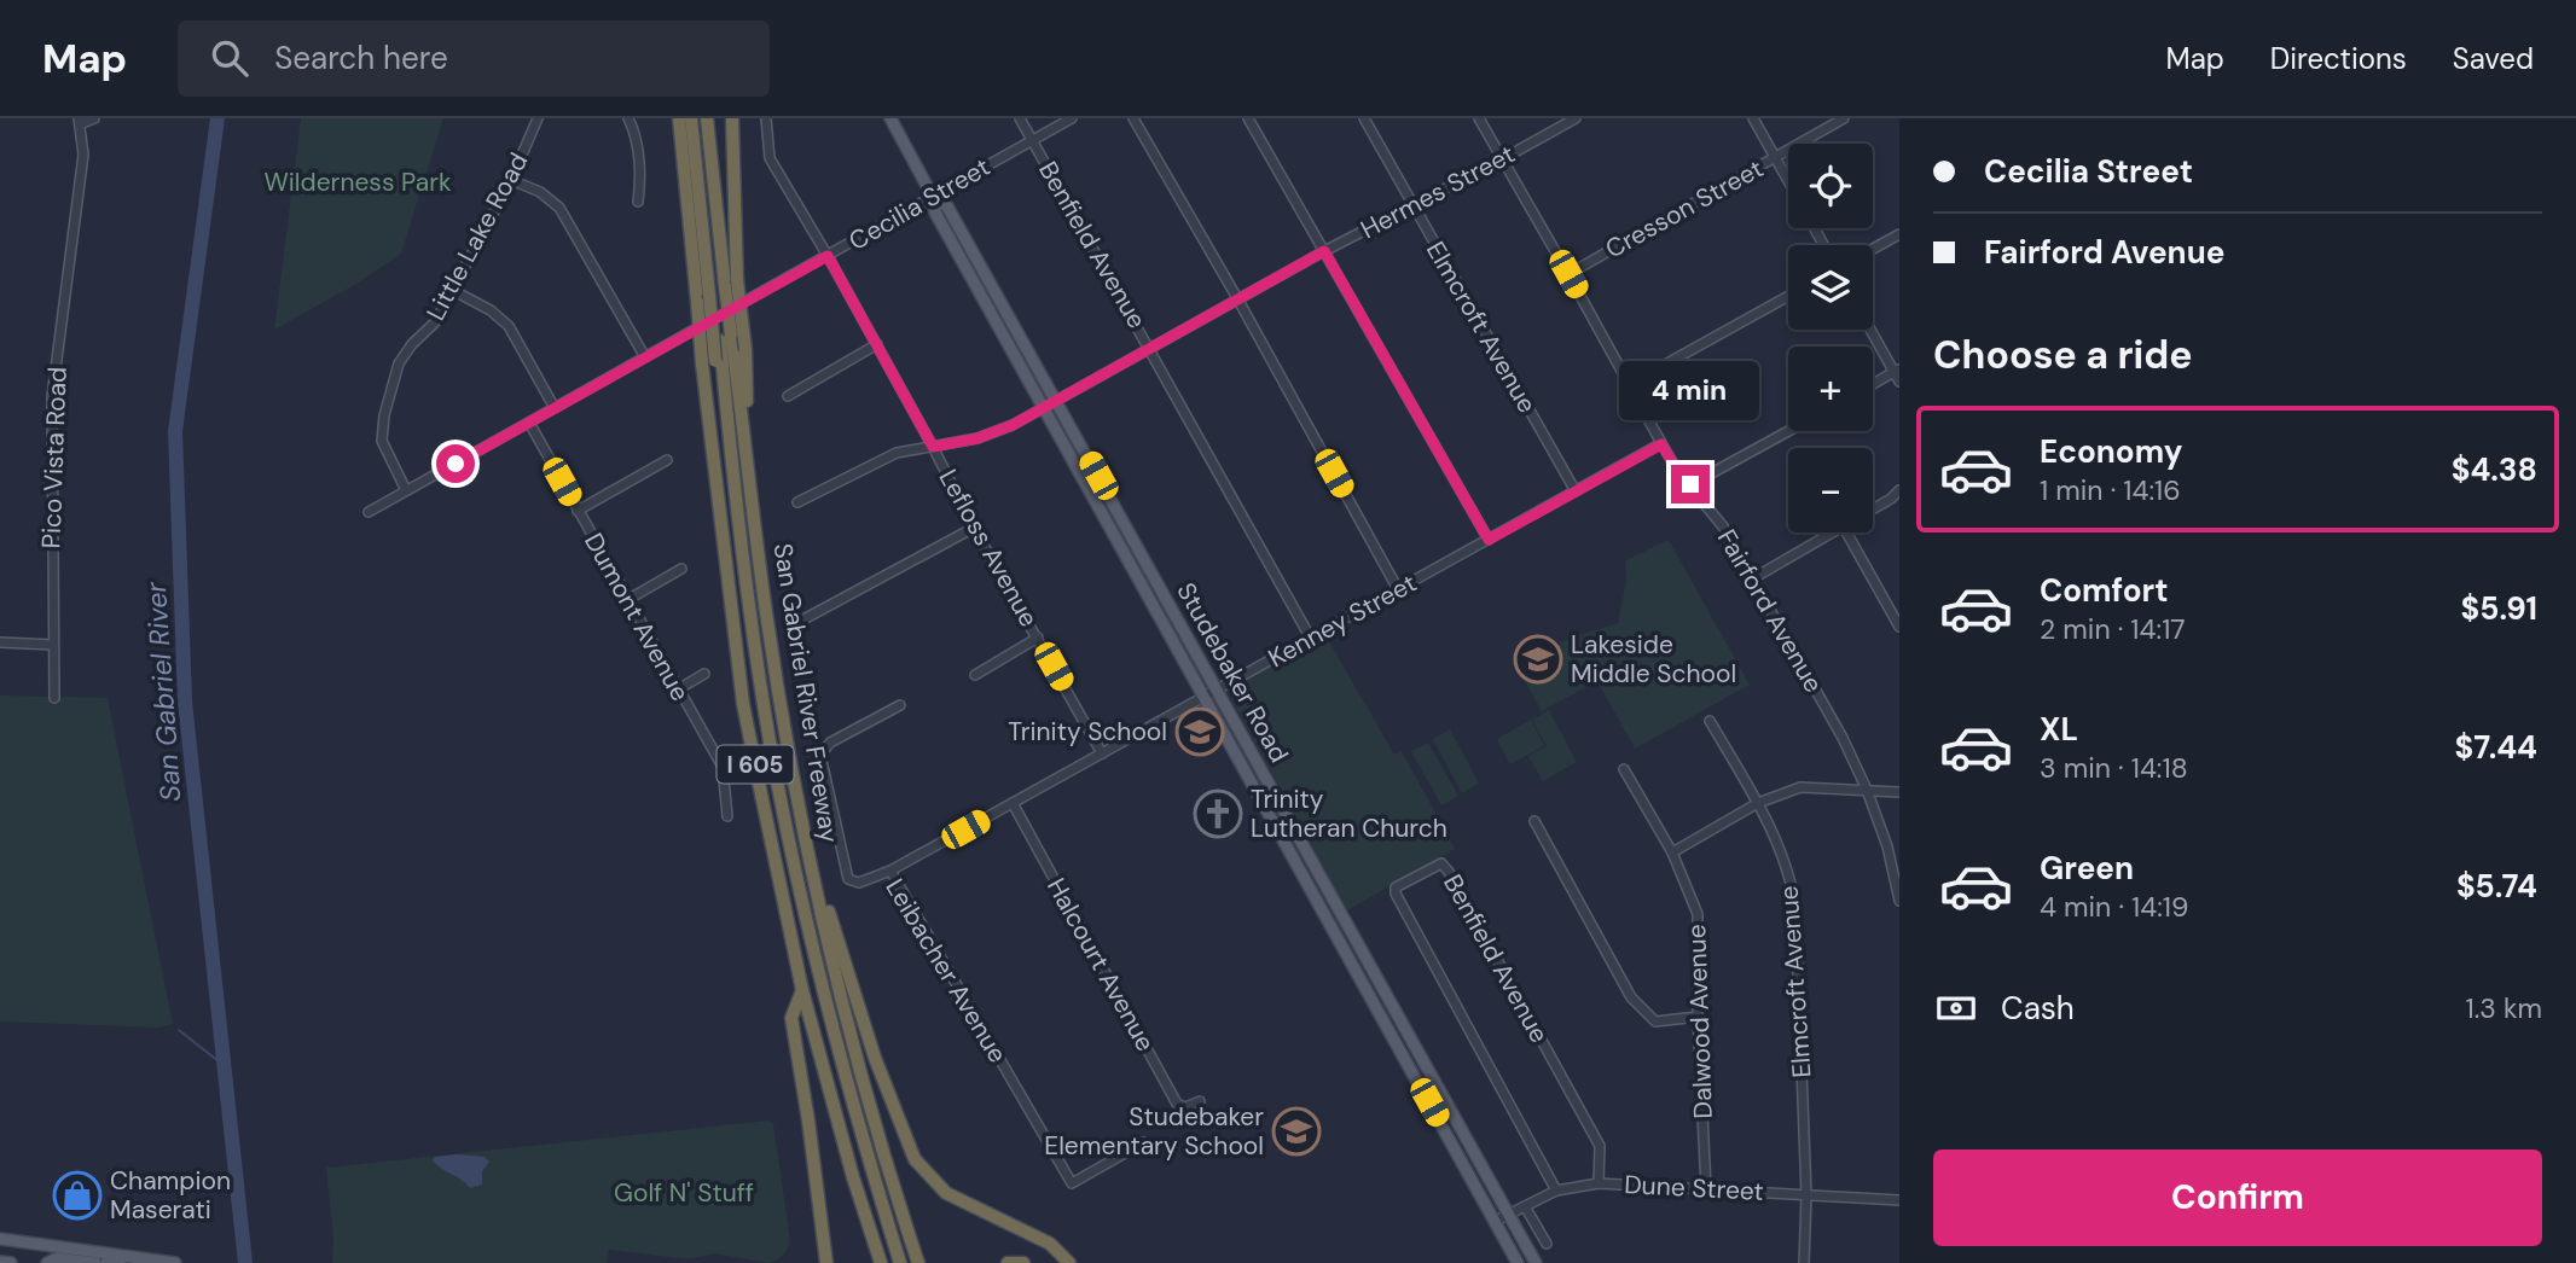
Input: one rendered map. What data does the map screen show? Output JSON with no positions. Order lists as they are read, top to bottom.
{
  "streets": {
    "highway": ["San Gabriel River Freeway", "I 605"],
    "main road": ["Studebaker Road"],
    "street": [
      "Hermes Street",
      "Cecilia Street",
      "Cresson Street",
      "Little Lake Road",
      "Benfield Avenue",
      "Elmcroft Avenue",
      "Pico Vista Road",
      "Lefloss Avenue",
      "Fairford Avenue",
      "Dumont Avenue",
      "Kenney Street",
      "Halcourt Avenue",
      "Leibacher Avenue",
      "Dalwood Avenue",
      "Dune Street"
    ]
  },
  "crossings": [
    ["Hermes Street", "Benfield Avenue"],
    ["Hermes Street", "Elmcroft Avenue"],
    ["Hermes Street", "Lefloss Avenue"],
    ["Hermes Street", "Fairford Avenue"],
    ["Hermes Street", "Studebaker Road"],
    ["Cecilia Street", "Little Lake Road"],
    ["Cecilia Street", "Benfield Avenue"],
    ["Cecilia Street", "Lefloss Avenue"],
    ["Cecilia Street", "Dumont Avenue"],
    ["Cecilia Street", "Studebaker Road"],
    ["Cresson Street", "Fairford Avenue"],
    ["Benfield Avenue", "Kenney Street"],
    ["Benfield Avenue", "Dune Street"],
    ["Elmcroft Avenue", "Kenney Street"],
    ["Elmcroft Avenue", "Dune Street"],
    ["Lefloss Avenue", "Kenney Street"],
    ["Fairford Avenue", "Kenney Street"],
    ["Kenney Street", "Studebaker Road"],
    ["Kenney Street", "Halcourt Avenue"],
    ["Kenney Street", "Leibacher Avenue"],
    ["Studebaker Road", "Dune Street"],
    ["Dalwood Avenue", "Dune Street"]
  ],
  "water": ["San Gabriel River"],
  "parks": ["Wilderness Park", "Golf N' Stuff"],
  "places": {
    "school or university": ["Lakeside Middle School", "Trinity School", "Studebaker Elementary School"],
    "church": ["Trinity Lutheran Church"],
    "shop": ["Champion Maserati"]
  },
  "page": {
    "header": "Map",
    "search": "Search here",
    "nav": ["Map", "Directions", "Saved"],
    "banner": ["Cecilia Street", "Fairford Avenue"],
    "map_buttons": ["+", "−"],
    "heading": "Choose a ride",
    "bubble": "4 min",
    "list": [
      {
        "name": "Economy",
        "note": "1 min · 14:16",
        "value": "$4.38"
      },
      {
        "name": "Comfort",
        "note": "2 min · 14:17",
        "value": "$5.91"
      },
      {
        "name": "XL",
        "note": "3 min · 14:18",
        "value": "$7.44"
      },
      {
        "name": "Green",
        "note": "4 min · 14:19",
        "value": "$5.74"
      }
    ],
    "pay": ["Cash", "1.3 km"],
    "buttons": "Confirm"
  }
}
